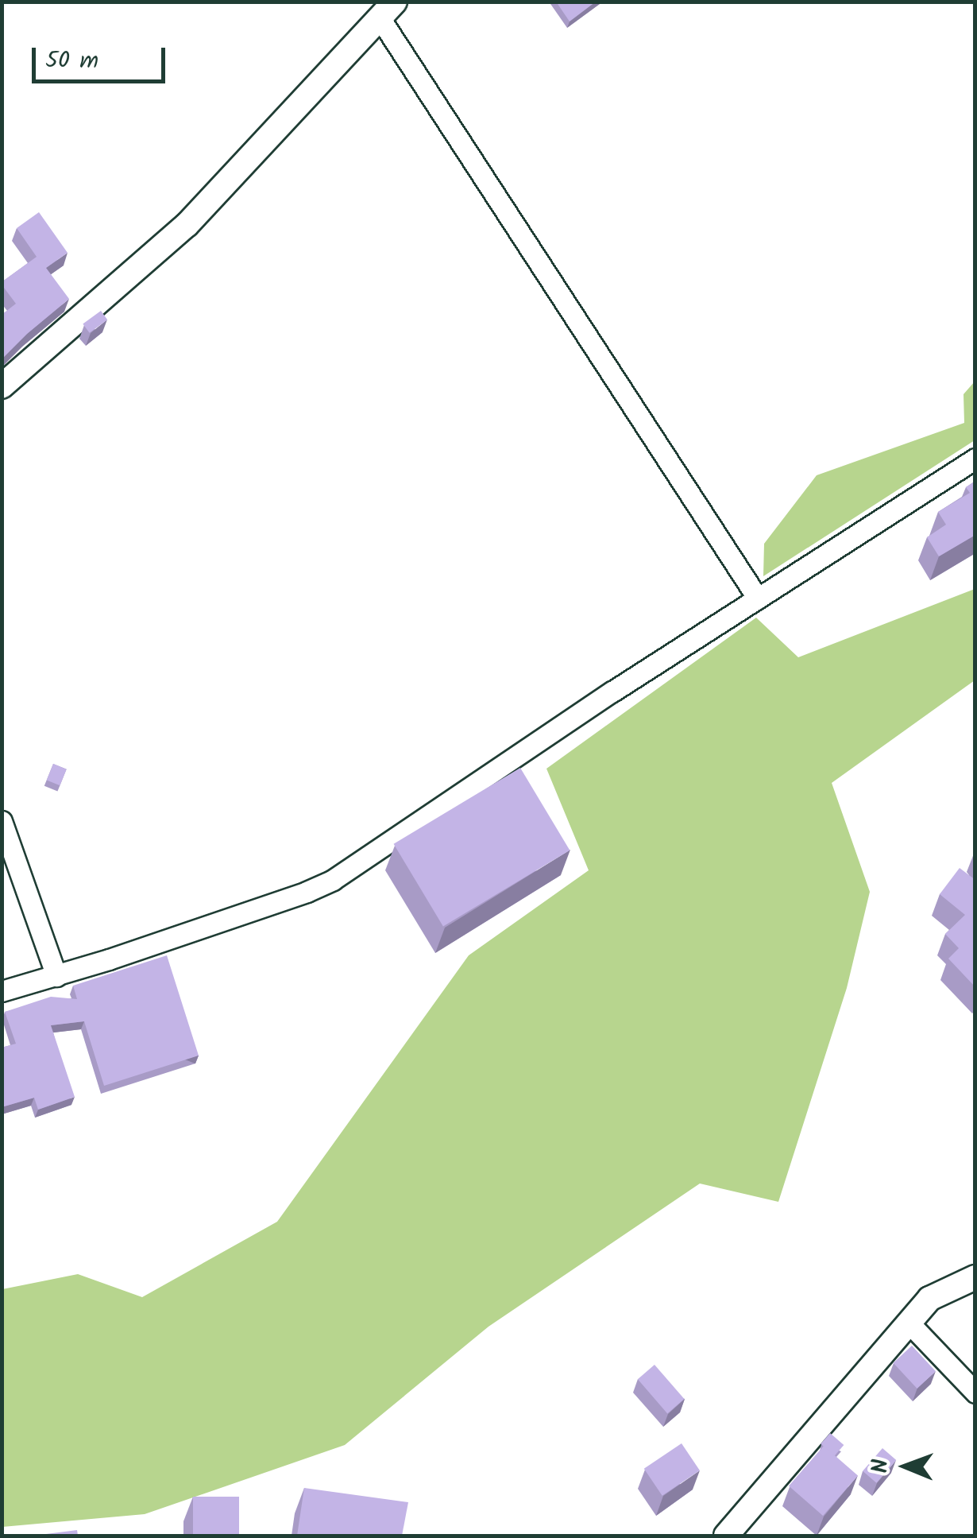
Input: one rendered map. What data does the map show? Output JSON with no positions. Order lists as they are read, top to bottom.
{
  "scale_bar": "50 m",
  "north": "left"
}
